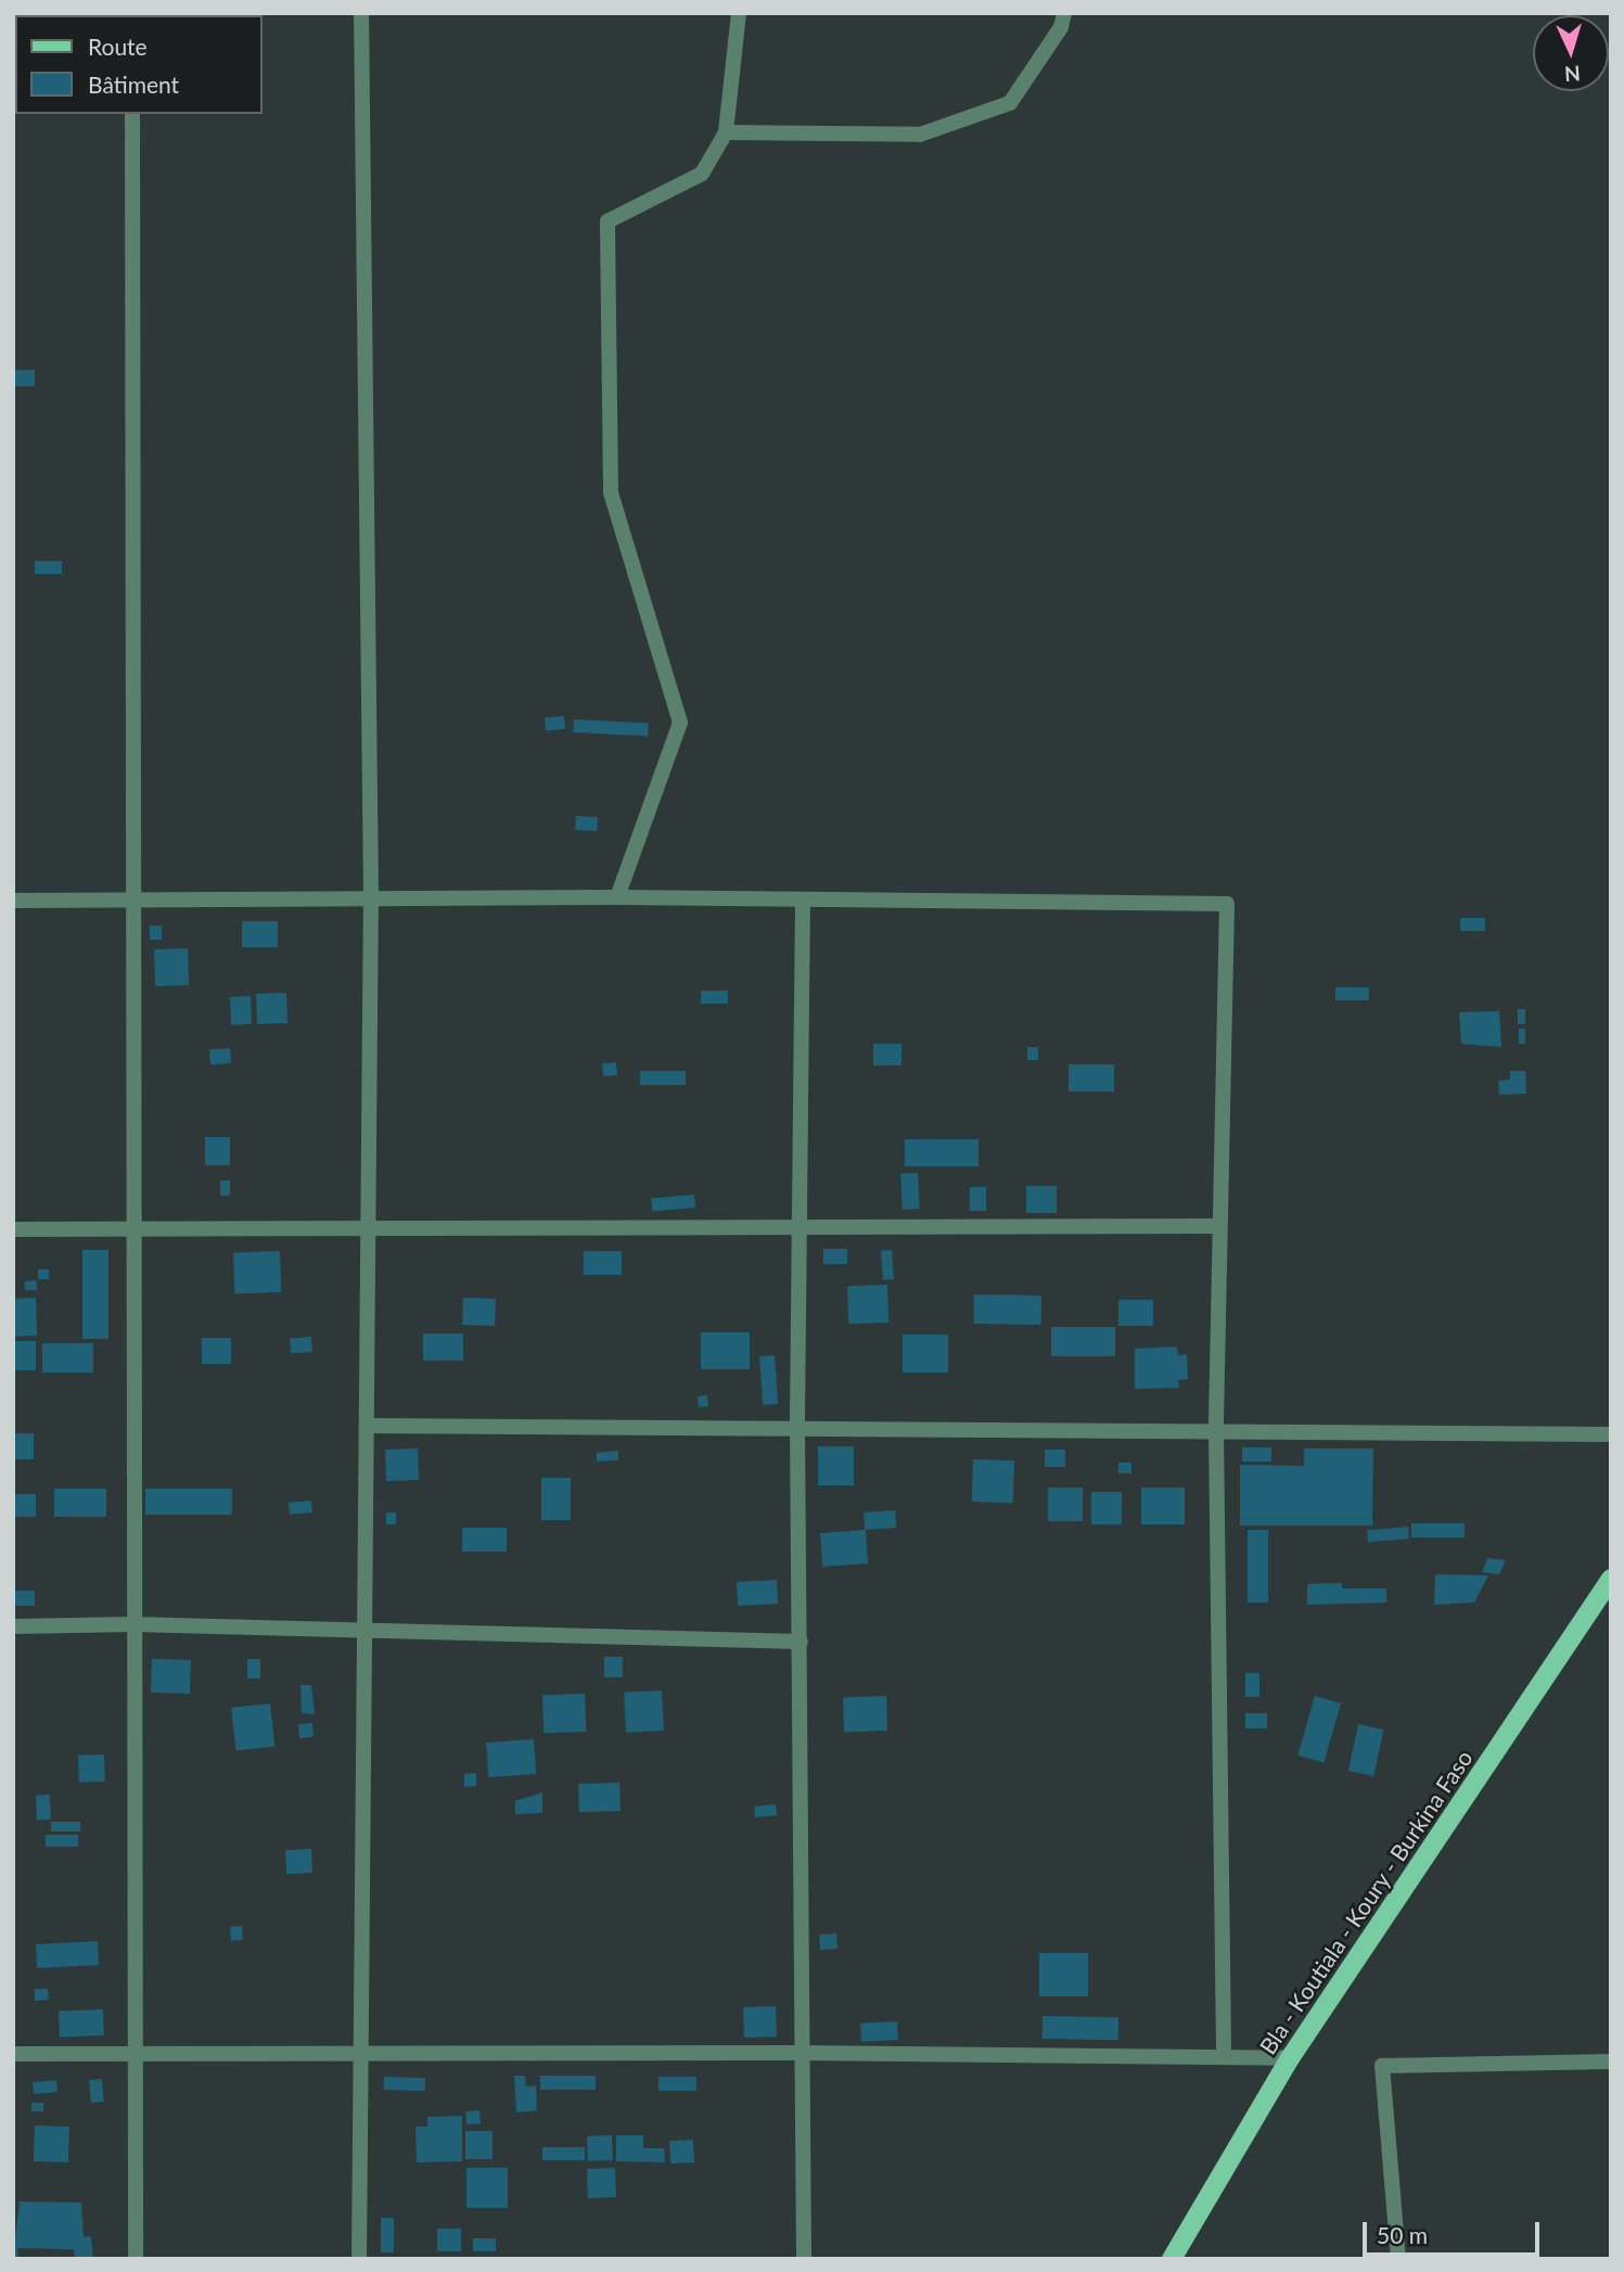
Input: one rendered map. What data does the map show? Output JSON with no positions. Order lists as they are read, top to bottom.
{
  "streets": {
    "main road": ["Bla - Koutiala - Koury - Burkina Faso"]
  },
  "legend": ["Route", "Bâtiment"],
  "scale_bar": "50 m",
  "north": "bottom"
}
